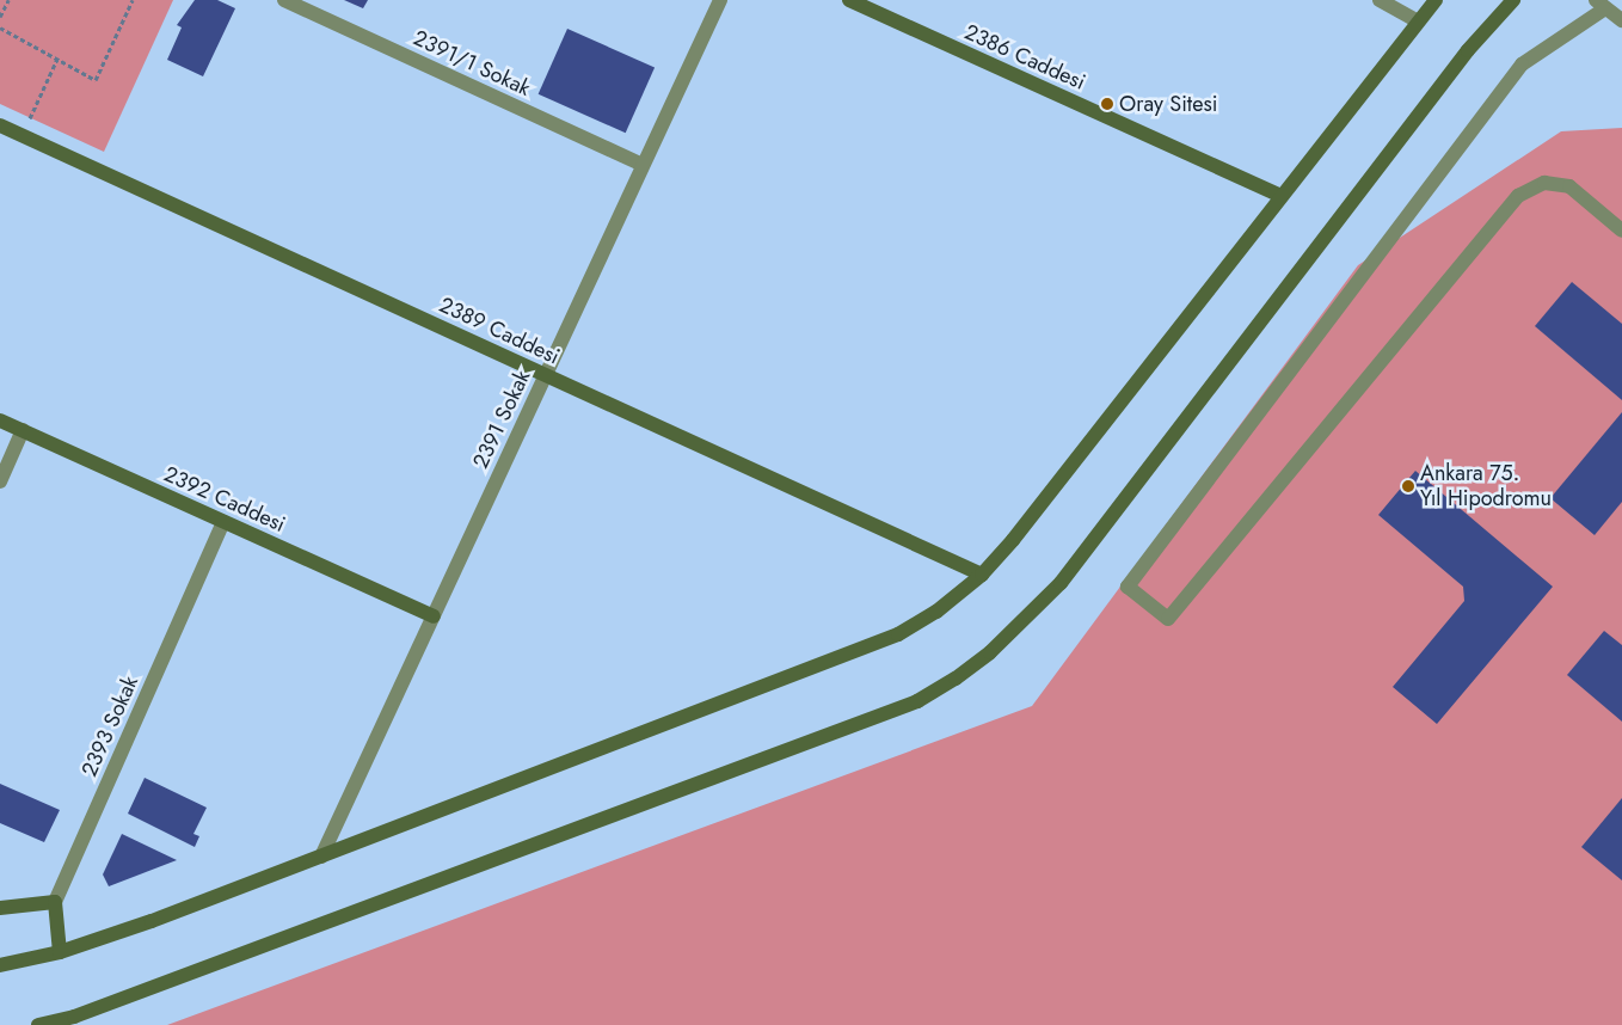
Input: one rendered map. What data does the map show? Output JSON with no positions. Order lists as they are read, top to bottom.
{
  "streets": {
    "main road": [
      "2386 Caddesi",
      "2389 Caddesi",
      "2392 Caddesi",
      "2393 Sokak"
    ],
    "street": ["2391/1 Sokak", "2391 Sokak"]
  },
  "crossings": [
    ["2391/1 Sokak", "2391 Sokak"],
    ["2389 Caddesi", "2391 Sokak"],
    ["2391 Sokak", "2392 Caddesi"],
    ["2392 Caddesi", "2393 Sokak"]
  ],
  "places": ["Oray Sitesi", "Ankara 75. Yıl Hipodromu"]
}
